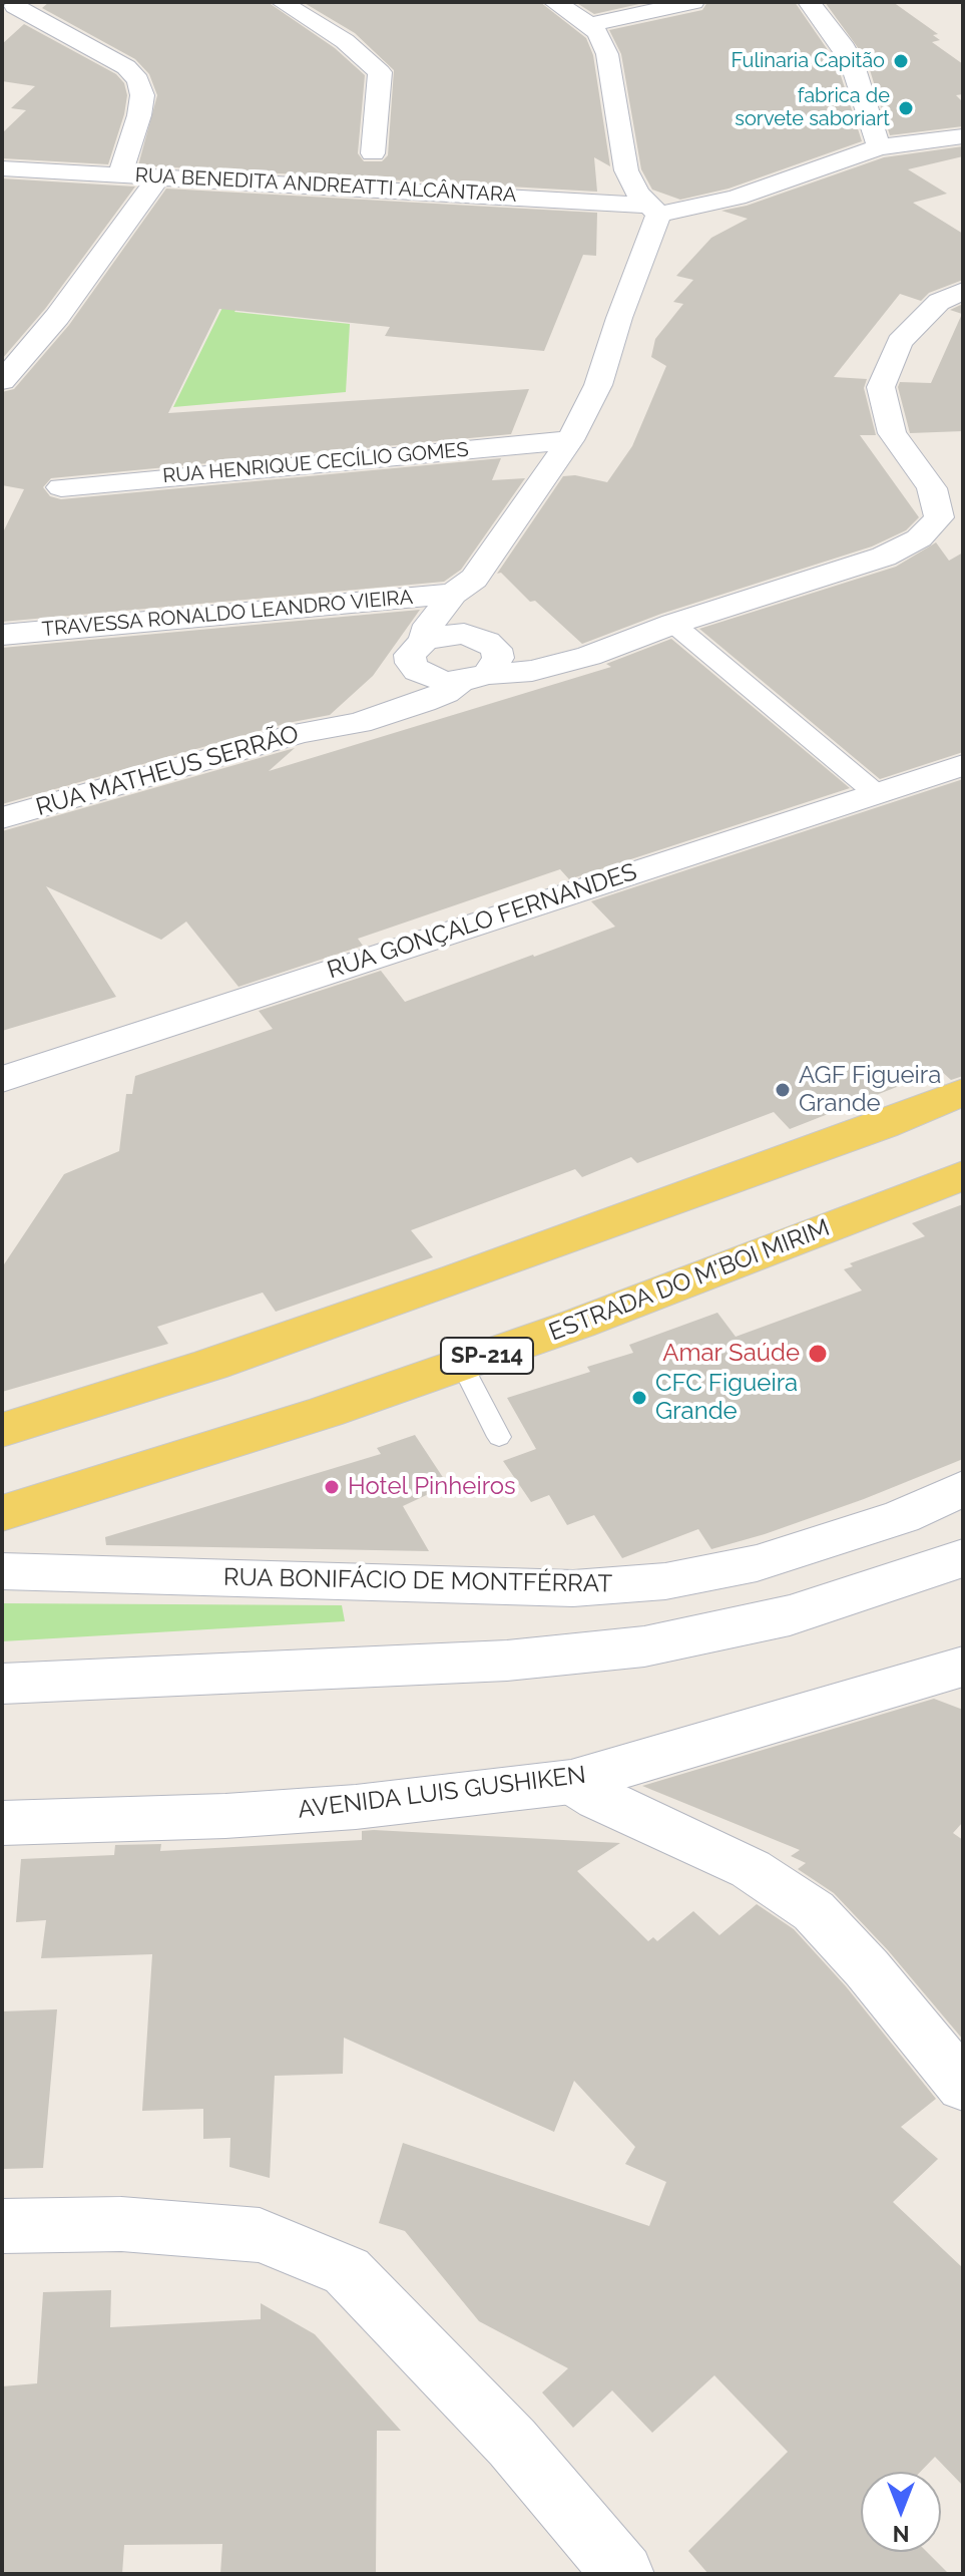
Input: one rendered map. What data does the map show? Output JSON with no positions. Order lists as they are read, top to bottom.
{
  "streets": {
    "main road": ["ESTRADA DO M'BOI MIRIM", "SP-214", "AVENIDA LUIS GUSHIKEN"],
    "street": [
      "RUA BENEDITA ANDREATTI ALCÂNTARA",
      "RUA HENRIQUE CECÍLIO GOMES",
      "TRAVESSA RONALDO LEANDRO VIEIRA",
      "RUA MATHEUS SERRÃO",
      "RUA GONÇALO FERNANDES",
      "RUA BONIFÁCIO DE MONTFÉRRAT"
    ]
  },
  "crossings": [
    ["RUA BENEDITA ANDREATTI ALCÂNTARA", "RUA MATHEUS SERRÃO"],
    ["RUA HENRIQUE CECÍLIO GOMES", "RUA MATHEUS SERRÃO"],
    ["TRAVESSA RONALDO LEANDRO VIEIRA", "RUA MATHEUS SERRÃO"]
  ],
  "places": [
    "Fulinaria Capitão",
    "fabrica de sorvete saboriart",
    "AGF Figueira Grande",
    "Amar Saúde",
    "CFC Figueira Grande",
    "Hotel Pinheiros"
  ],
  "north": "bottom"
}
